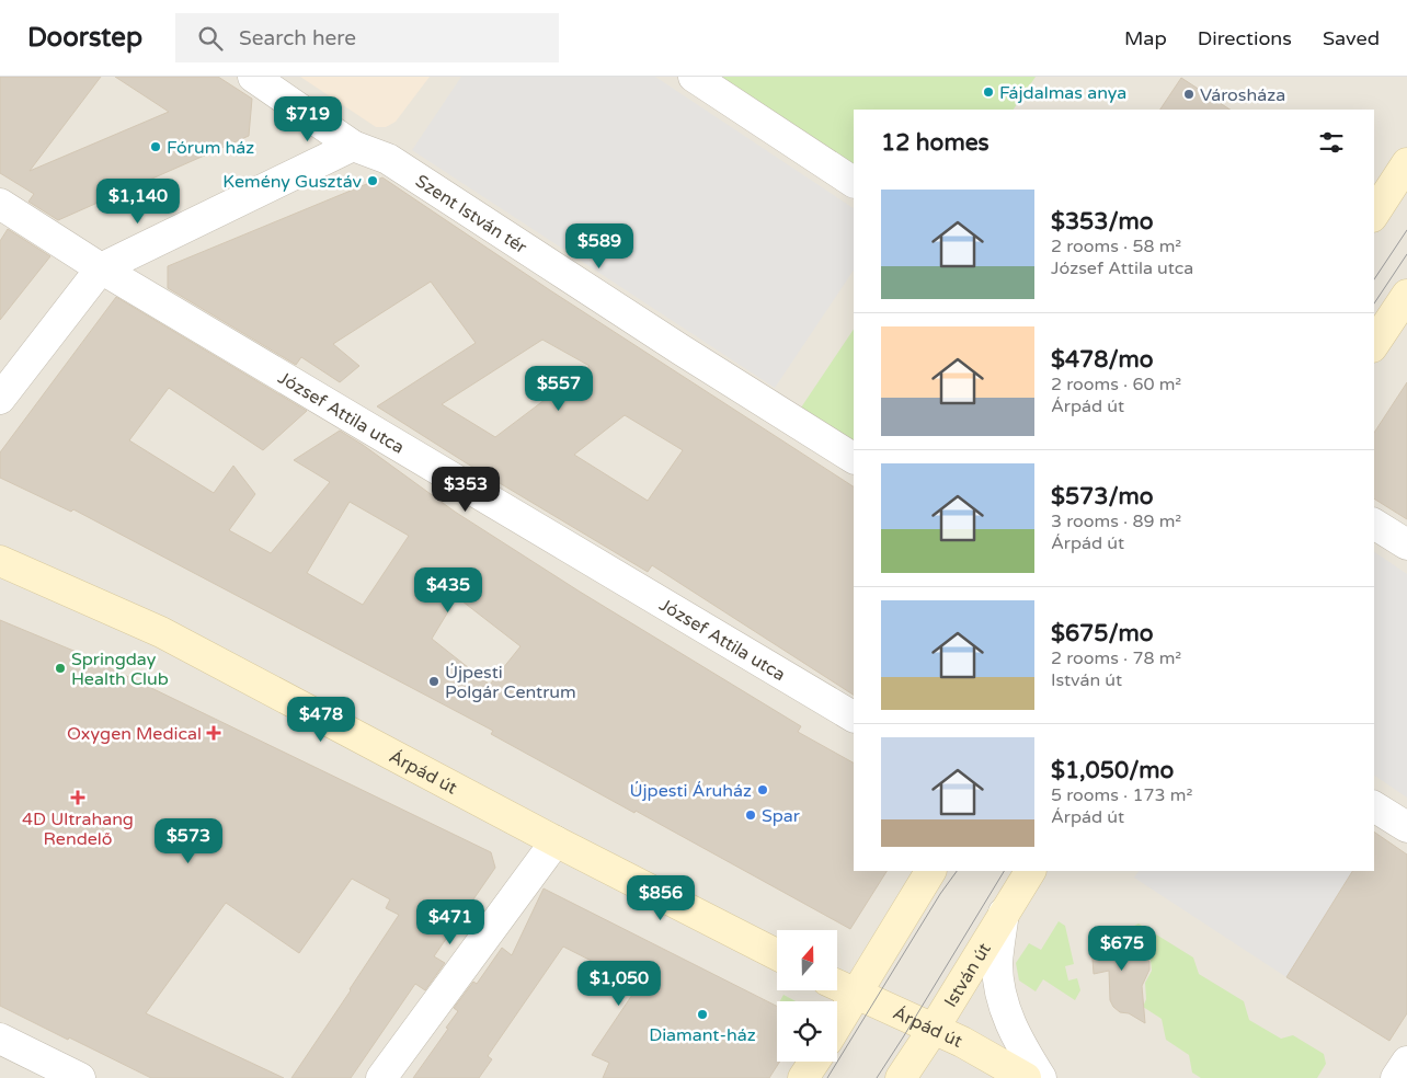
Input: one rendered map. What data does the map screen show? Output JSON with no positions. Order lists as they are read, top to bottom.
{
  "streets": {
    "main road": ["Árpád út", "István út"],
    "street": ["Szent István tér", "József Attila utca"]
  },
  "crossings": [
    ["Árpád út", "István út"]
  ],
  "places": {
    "other": [
      "Fájdalmas anya",
      "Városháza",
      "Fórum ház",
      "Kemény Gusztáv",
      "Springday Health Club",
      "Újpesti Polgár Centrum",
      "Újpesti Áruház",
      "Spar",
      "Diamant-ház"
    ],
    "health": ["Oxygen Medical", "4D Ultrahang Rendelő"]
  },
  "north": "top",
  "page": {
    "header": "Doorstep",
    "search": "Search here",
    "nav": ["Map", "Directions", "Saved"],
    "price": [
      "$719",
      "$1,140",
      "$589",
      "$557",
      "$353",
      "$435",
      "$478",
      "$573",
      "$856",
      "$471",
      "$675",
      "$1,050"
    ],
    "heading": "12 homes",
    "list": [
      {
        "name": "$353/mo",
        "note": "2 rooms · 58 m² · József Attila utca"
      },
      {
        "name": "$478/mo",
        "note": "2 rooms · 60 m² · Árpád út"
      },
      {
        "name": "$573/mo",
        "note": "3 rooms · 89 m² · Árpád út"
      },
      {
        "name": "$675/mo",
        "note": "2 rooms · 78 m² · István út"
      },
      {
        "name": "$1,050/mo",
        "note": "5 rooms · 173 m² · Árpád út"
      }
    ]
  }
}
